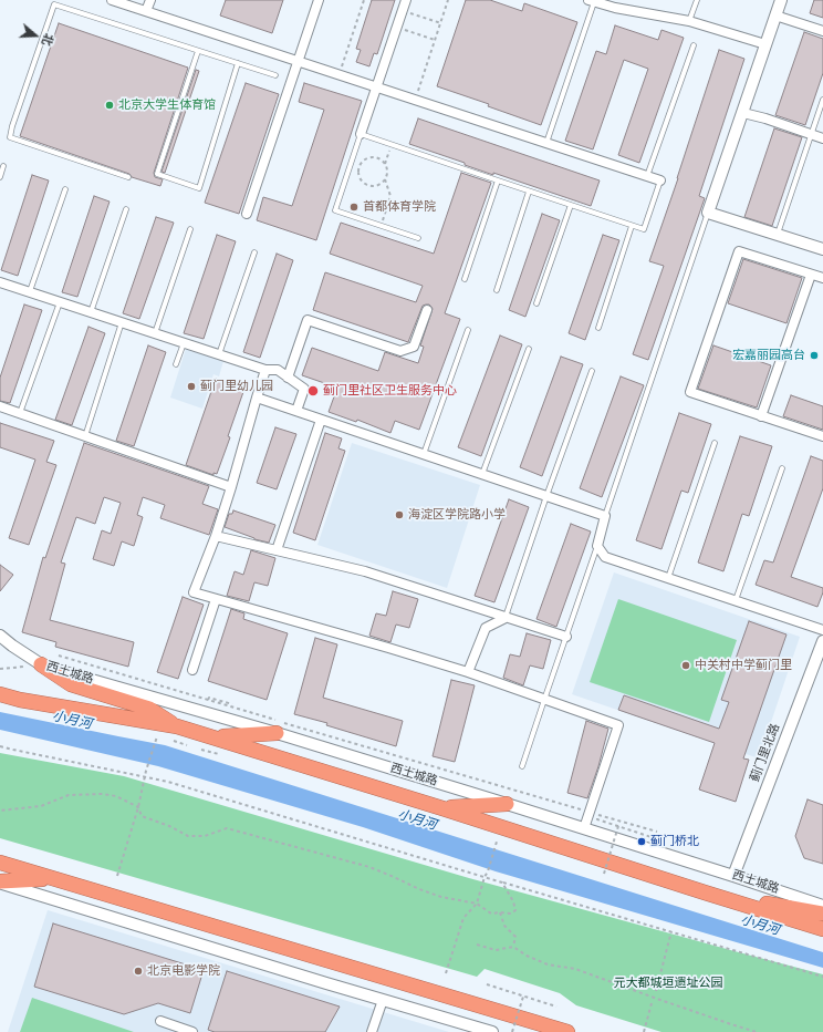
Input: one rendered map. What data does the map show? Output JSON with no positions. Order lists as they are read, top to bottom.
{
  "streets": {
    "highway": ["西土城路"],
    "street": ["蓟门里北路"]
  },
  "crossings": [
    ["西土城路", "蓟门里北路"]
  ],
  "water": ["小月河"],
  "parks": ["元大都城垣遗址公园"],
  "places": [
    "北京大学生体育馆",
    "首都体育学院",
    "宏嘉丽园高台",
    "蓟门里幼儿园",
    "蓟门里社区卫生服务中心",
    "海淀区学院路小学",
    "中关村中学蓟门里",
    "蓟门桥北",
    "北京电影学院"
  ],
  "north": "right"
}
